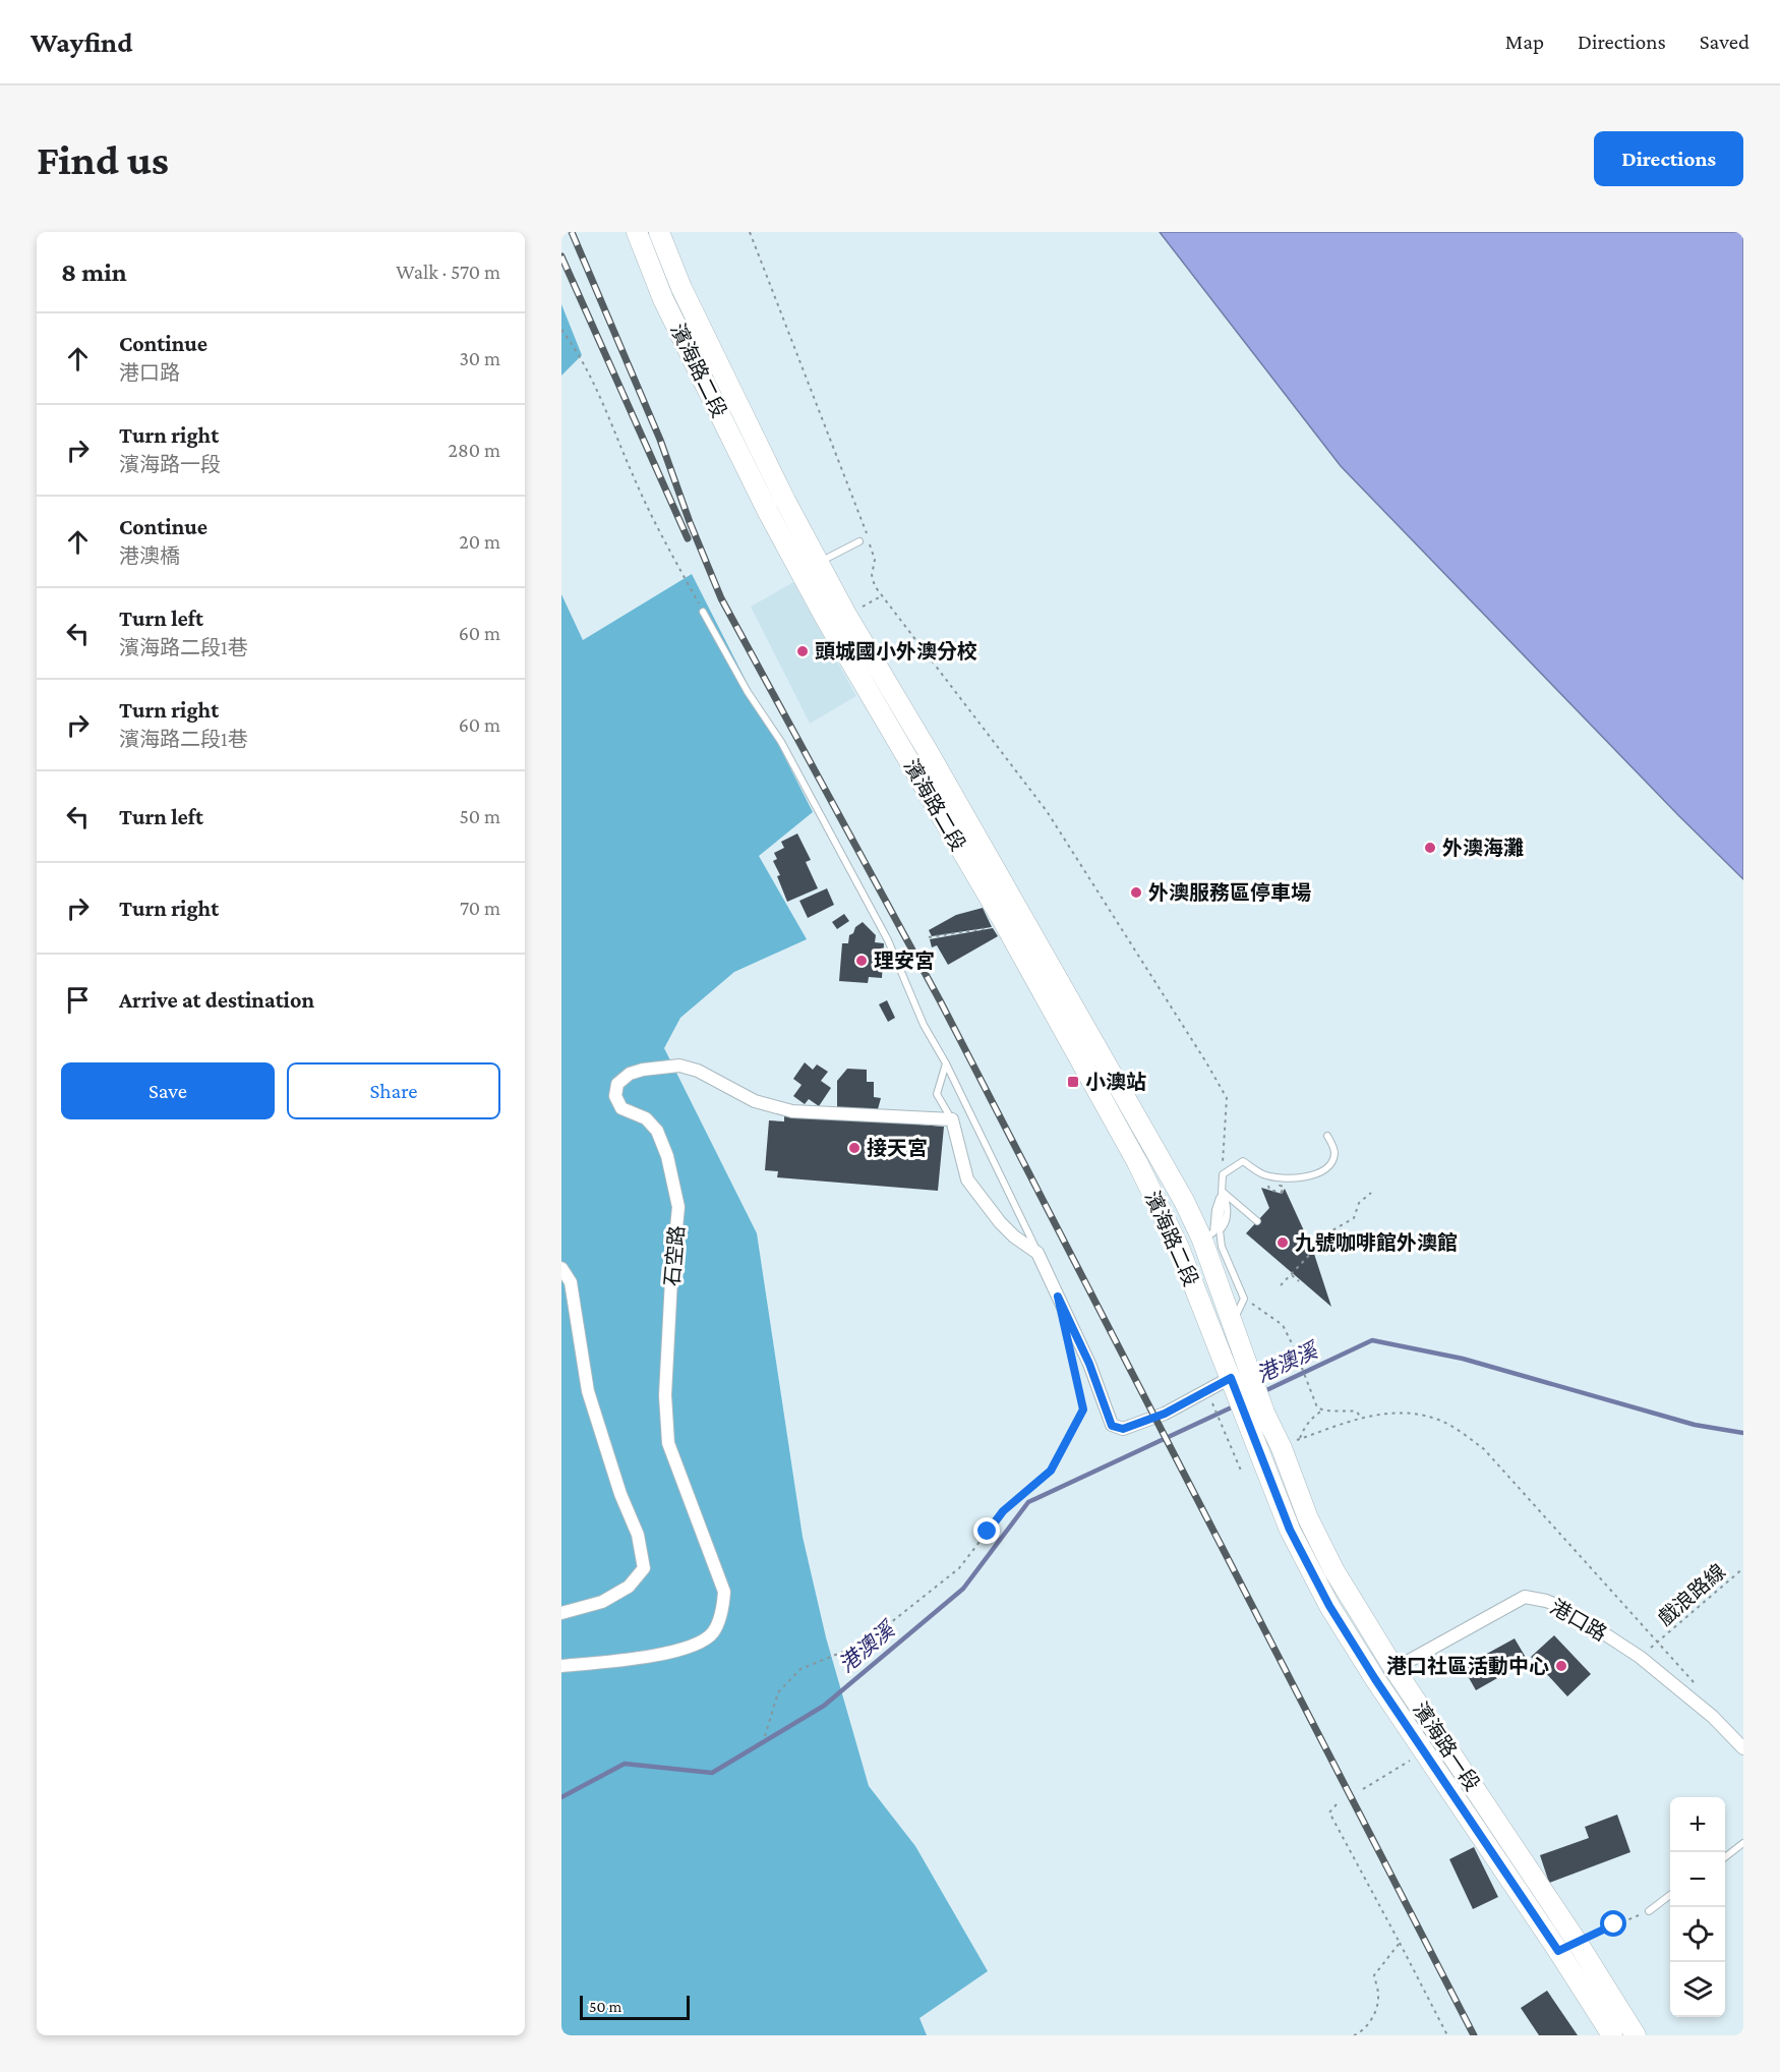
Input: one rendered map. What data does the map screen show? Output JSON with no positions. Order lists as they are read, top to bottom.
{
  "streets": {
    "main road": ["濱海路二段", "濱海路一段"],
    "street": ["石空路", "港口路"],
    "path": ["戲浪路線"]
  },
  "crossings": [
    ["濱海路二段", "濱海路一段"],
    ["港口路", "濱海路一段"]
  ],
  "water": ["港澳溪"],
  "places": {
    "other": [
      "頭城國小外澳分校",
      "外澳海灘",
      "外澳服務區停車場",
      "理安宮",
      "接天宮",
      "九號咖啡館外澳館",
      "港口社區活動中心"
    ],
    "transit": ["小澳站"]
  },
  "scale_bar": "50 m",
  "page": {
    "header": "Wayfind",
    "nav": ["Map", "Directions", "Saved"],
    "buttons": [
      "Directions",
      ["Save", "Share"]
    ],
    "title": "Find us",
    "heading": ["8 min", "Walk · 570 m"],
    "list": [
      ["Continue", "港口路", "30 m"],
      ["Turn right", "濱海路一段", "280 m"],
      ["Continue", "港澳橋", "20 m"],
      ["Turn left", "濱海路二段1巷", "60 m"],
      ["Turn right", "濱海路二段1巷", "60 m"],
      ["Turn left", "50 m"],
      ["Turn right", "70 m"],
      "Arrive at destination"
    ],
    "map_buttons": ["+", "−"],
    "scale": "50 m"
  }
}
